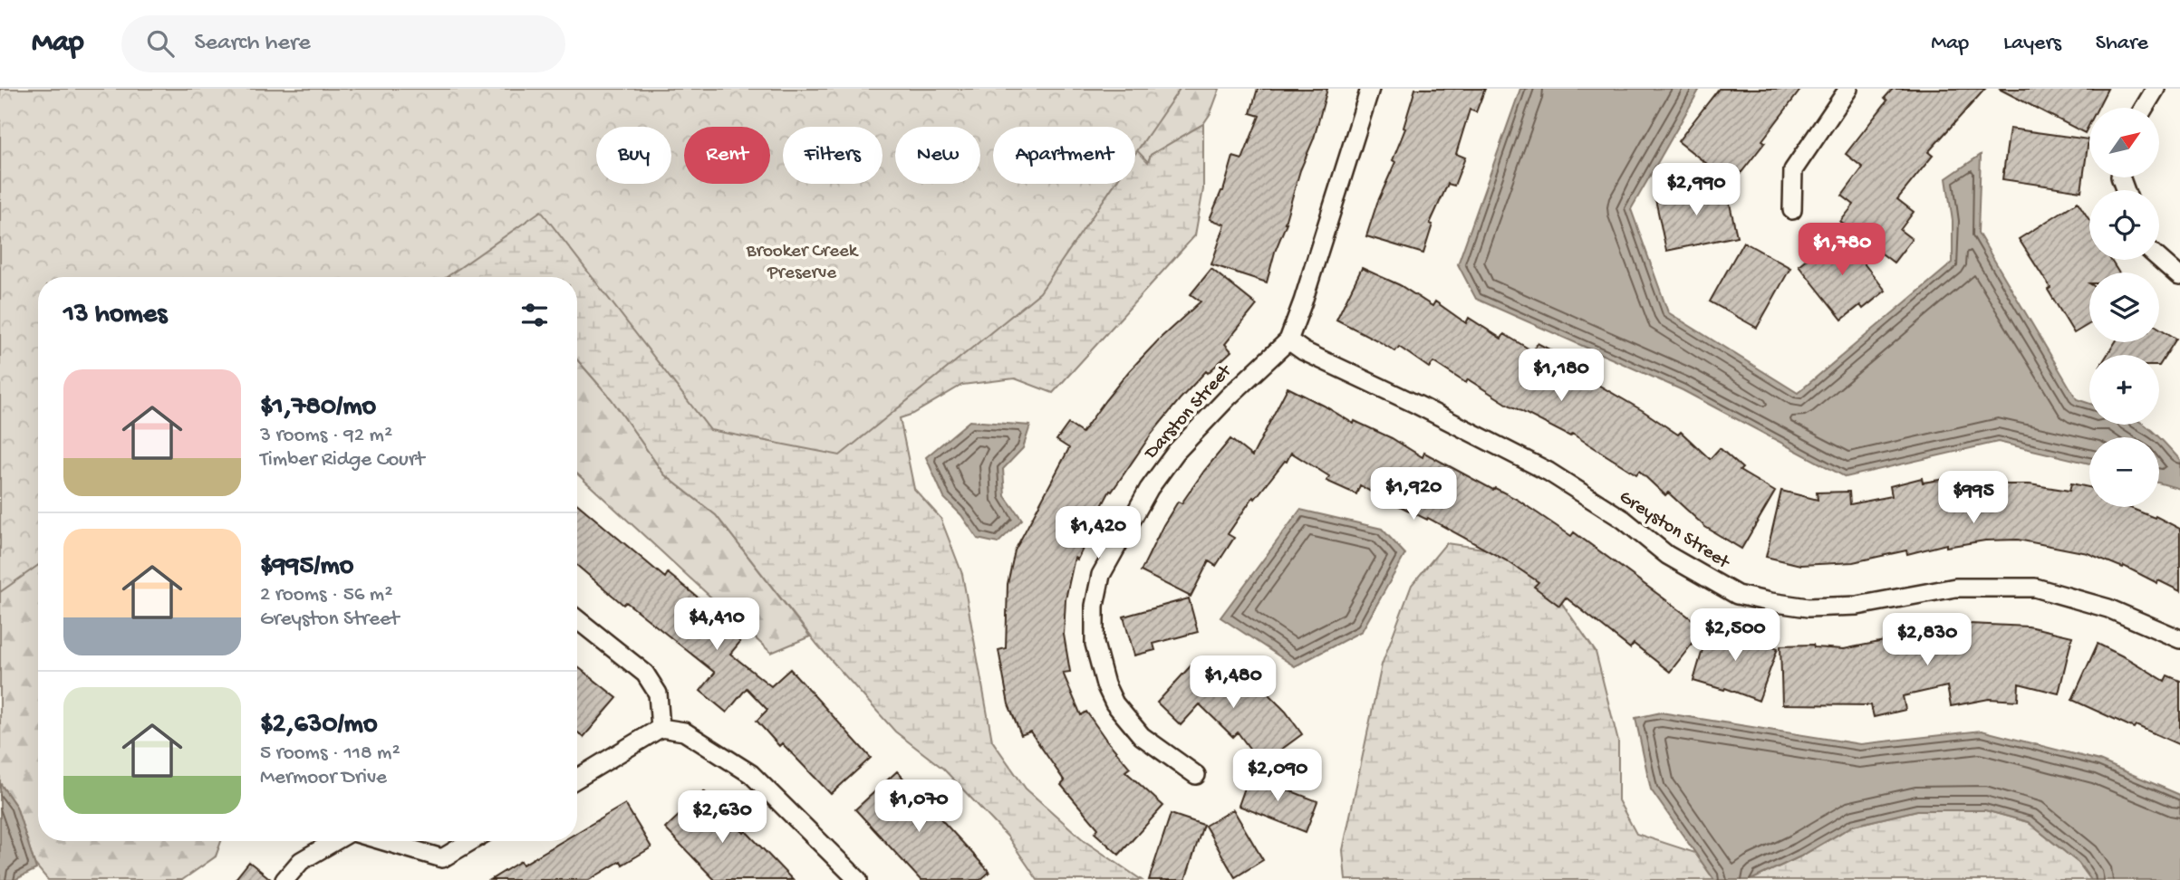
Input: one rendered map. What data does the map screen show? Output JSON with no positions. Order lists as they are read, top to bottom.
{
  "streets": {
    "street": ["Darston Street", "Greyston Street"]
  },
  "crossings": [
    ["Darston Street", "Greyston Street"]
  ],
  "parks": ["Brooker Creek Preserve"],
  "north": "top right",
  "page": {
    "header": "Map",
    "search": "Search here",
    "nav": ["Map", "Layers", "Share"],
    "map_buttons": ["+", "−"],
    "chip": [
      "Buy",
      "Rent",
      "Filters",
      "New",
      "Apartment"
    ],
    "price": [
      "$2,990",
      "$1,780",
      "$1,180",
      "$1,920",
      "$995",
      "$1,420",
      "$4,410",
      "$2,500",
      "$2,830",
      "$1,480",
      "$2,090",
      "$1,070",
      "$2,630"
    ],
    "heading": "13 homes",
    "list": [
      {
        "name": "$1,780/mo",
        "note": "3 rooms · 92 m² · Timber Ridge Court"
      },
      {
        "name": "$995/mo",
        "note": "2 rooms · 56 m² · Greyston Street"
      },
      {
        "name": "$2,630/mo",
        "note": "5 rooms · 118 m² · Mermoor Drive"
      }
    ]
  }
}
